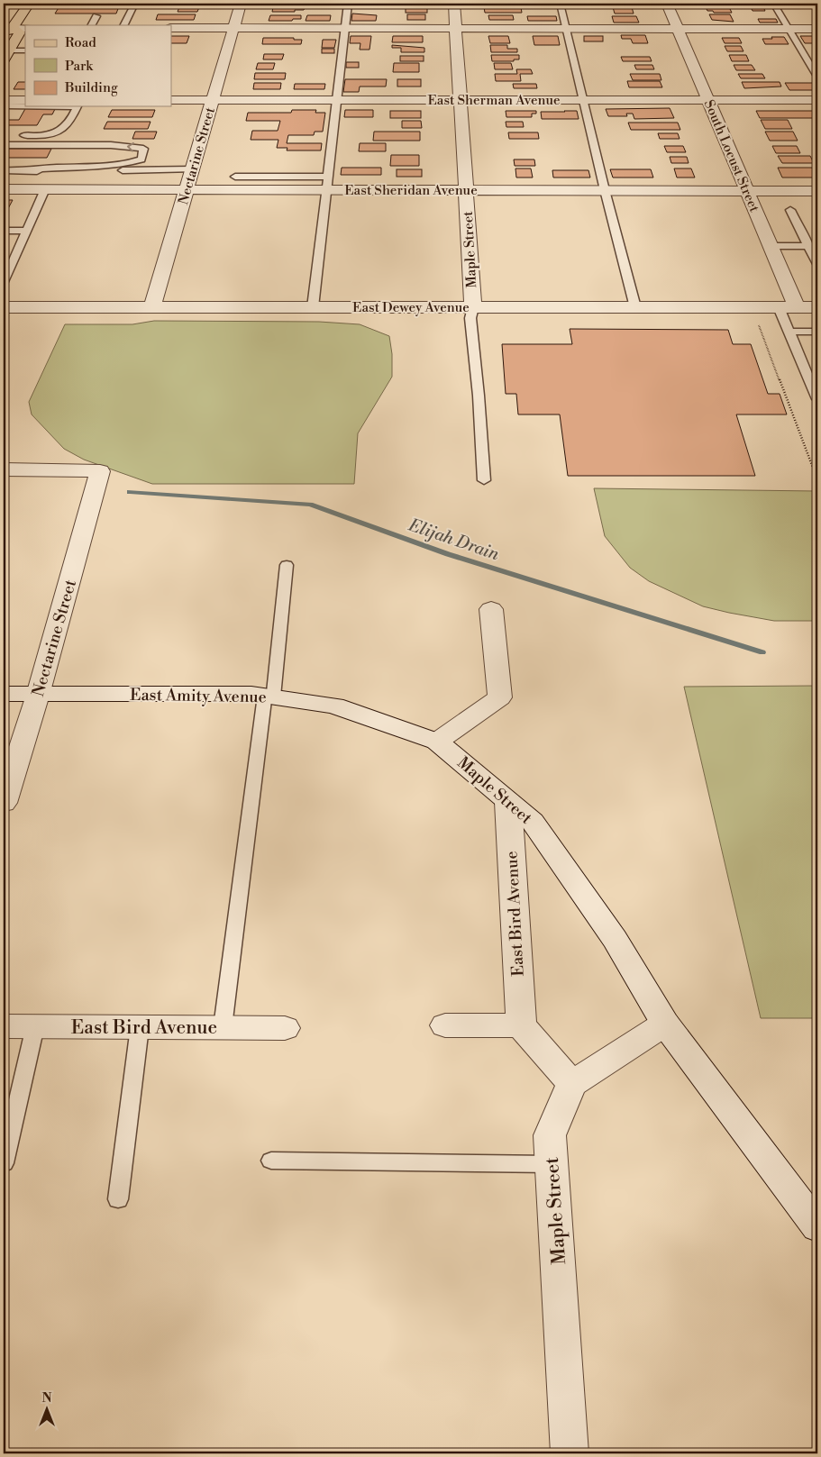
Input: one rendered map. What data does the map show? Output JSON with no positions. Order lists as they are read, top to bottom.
{
  "streets": {
    "street": [
      "East Sherman Avenue",
      "Nectarine Street",
      "South Locust Street",
      "East Sheridan Avenue",
      "Maple Street",
      "East Dewey Avenue",
      "East Amity Avenue",
      "East Bird Avenue"
    ]
  },
  "crossings": [
    ["East Sherman Avenue", "Nectarine Street"],
    ["East Sherman Avenue", "South Locust Street"],
    ["East Sherman Avenue", "Maple Street"],
    ["Nectarine Street", "East Sheridan Avenue"],
    ["Nectarine Street", "East Dewey Avenue"],
    ["Nectarine Street", "East Amity Avenue"],
    ["South Locust Street", "East Sheridan Avenue"],
    ["South Locust Street", "East Dewey Avenue"],
    ["East Sheridan Avenue", "Maple Street"],
    ["Maple Street", "East Dewey Avenue"],
    ["Maple Street", "East Amity Avenue"],
    ["Maple Street", "East Bird Avenue"]
  ],
  "water": ["Elijah Drain"],
  "legend": ["Road", "Park", "Building"],
  "north": "top"
}
